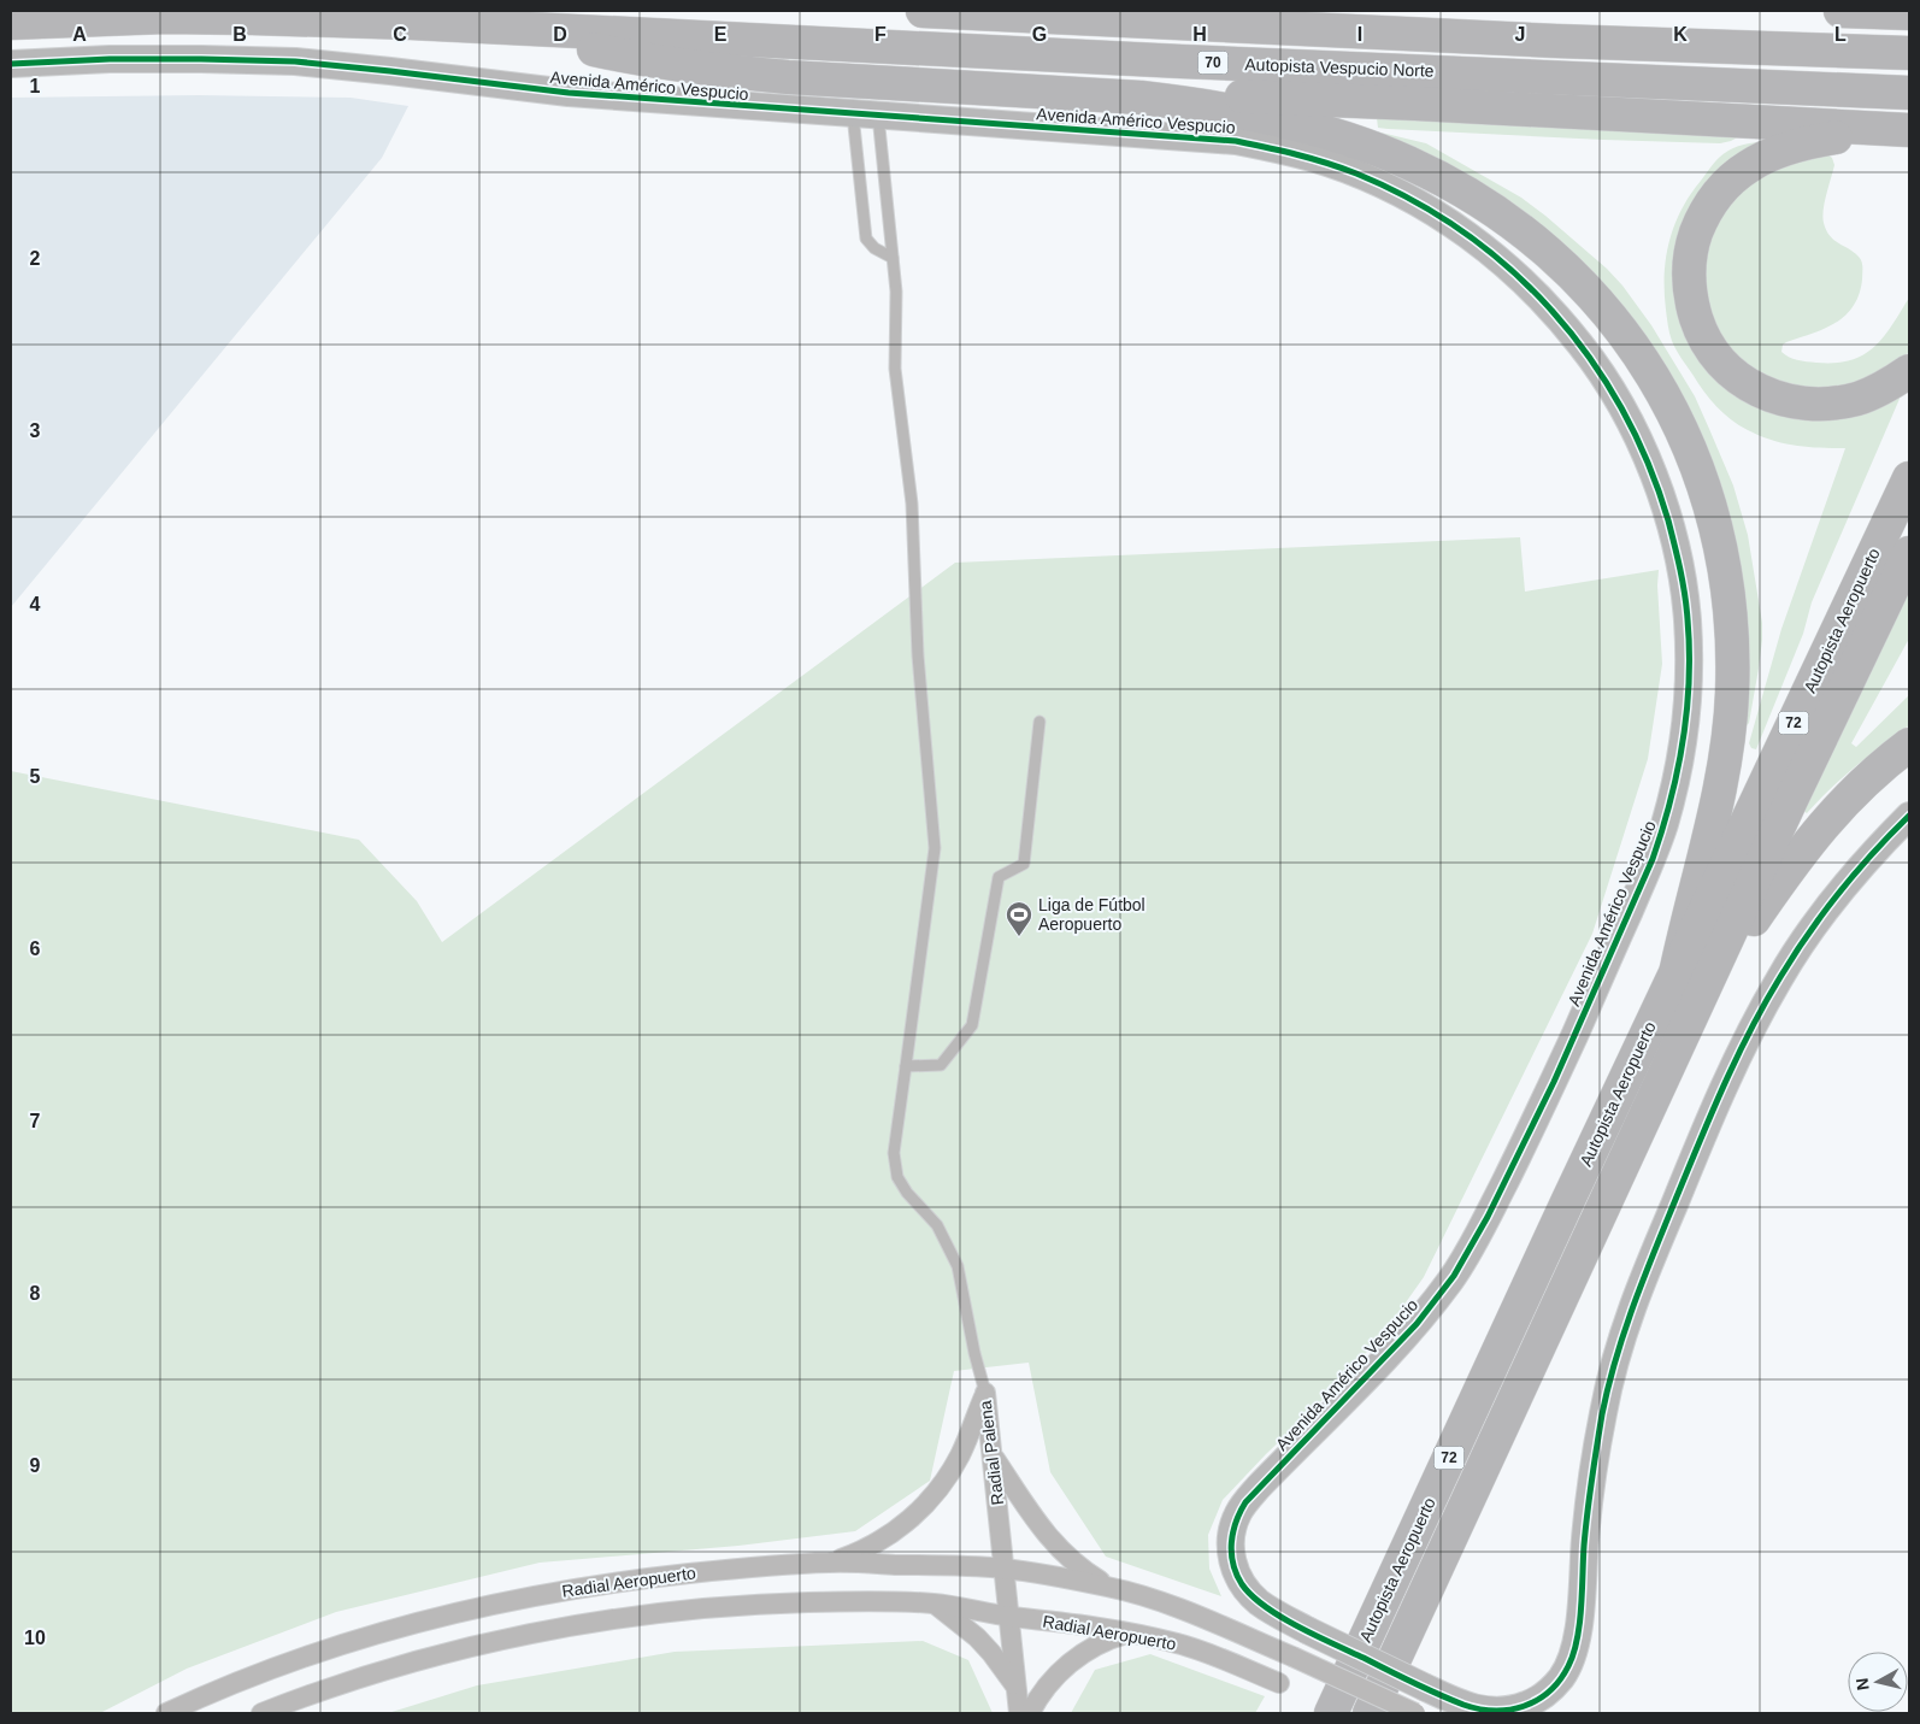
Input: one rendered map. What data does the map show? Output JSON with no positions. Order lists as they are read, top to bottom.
{
  "streets": {
    "highway": [
      "70",
      "Autopista Vespucio Norte",
      "Autopista Aeropuerto",
      "72"
    ],
    "street": ["Avenida Américo Vespucio", "Radial Palena", "Radial Aeropuerto"]
  },
  "crossings": [
    ["Radial Palena", "Radial Aeropuerto"]
  ],
  "places": {
    "sports": ["Liga de Fútbol Aeropuerto"]
  },
  "north": "left",
  "grid": {
    "columns": [
      "A",
      "B",
      "C",
      "D",
      "E",
      "F",
      "G",
      "H",
      "I",
      "J",
      "K",
      "L"
    ],
    "rows": [
      "1",
      "2",
      "3",
      "4",
      "5",
      "6",
      "7",
      "8",
      "9",
      "10"
    ]
  }
}
